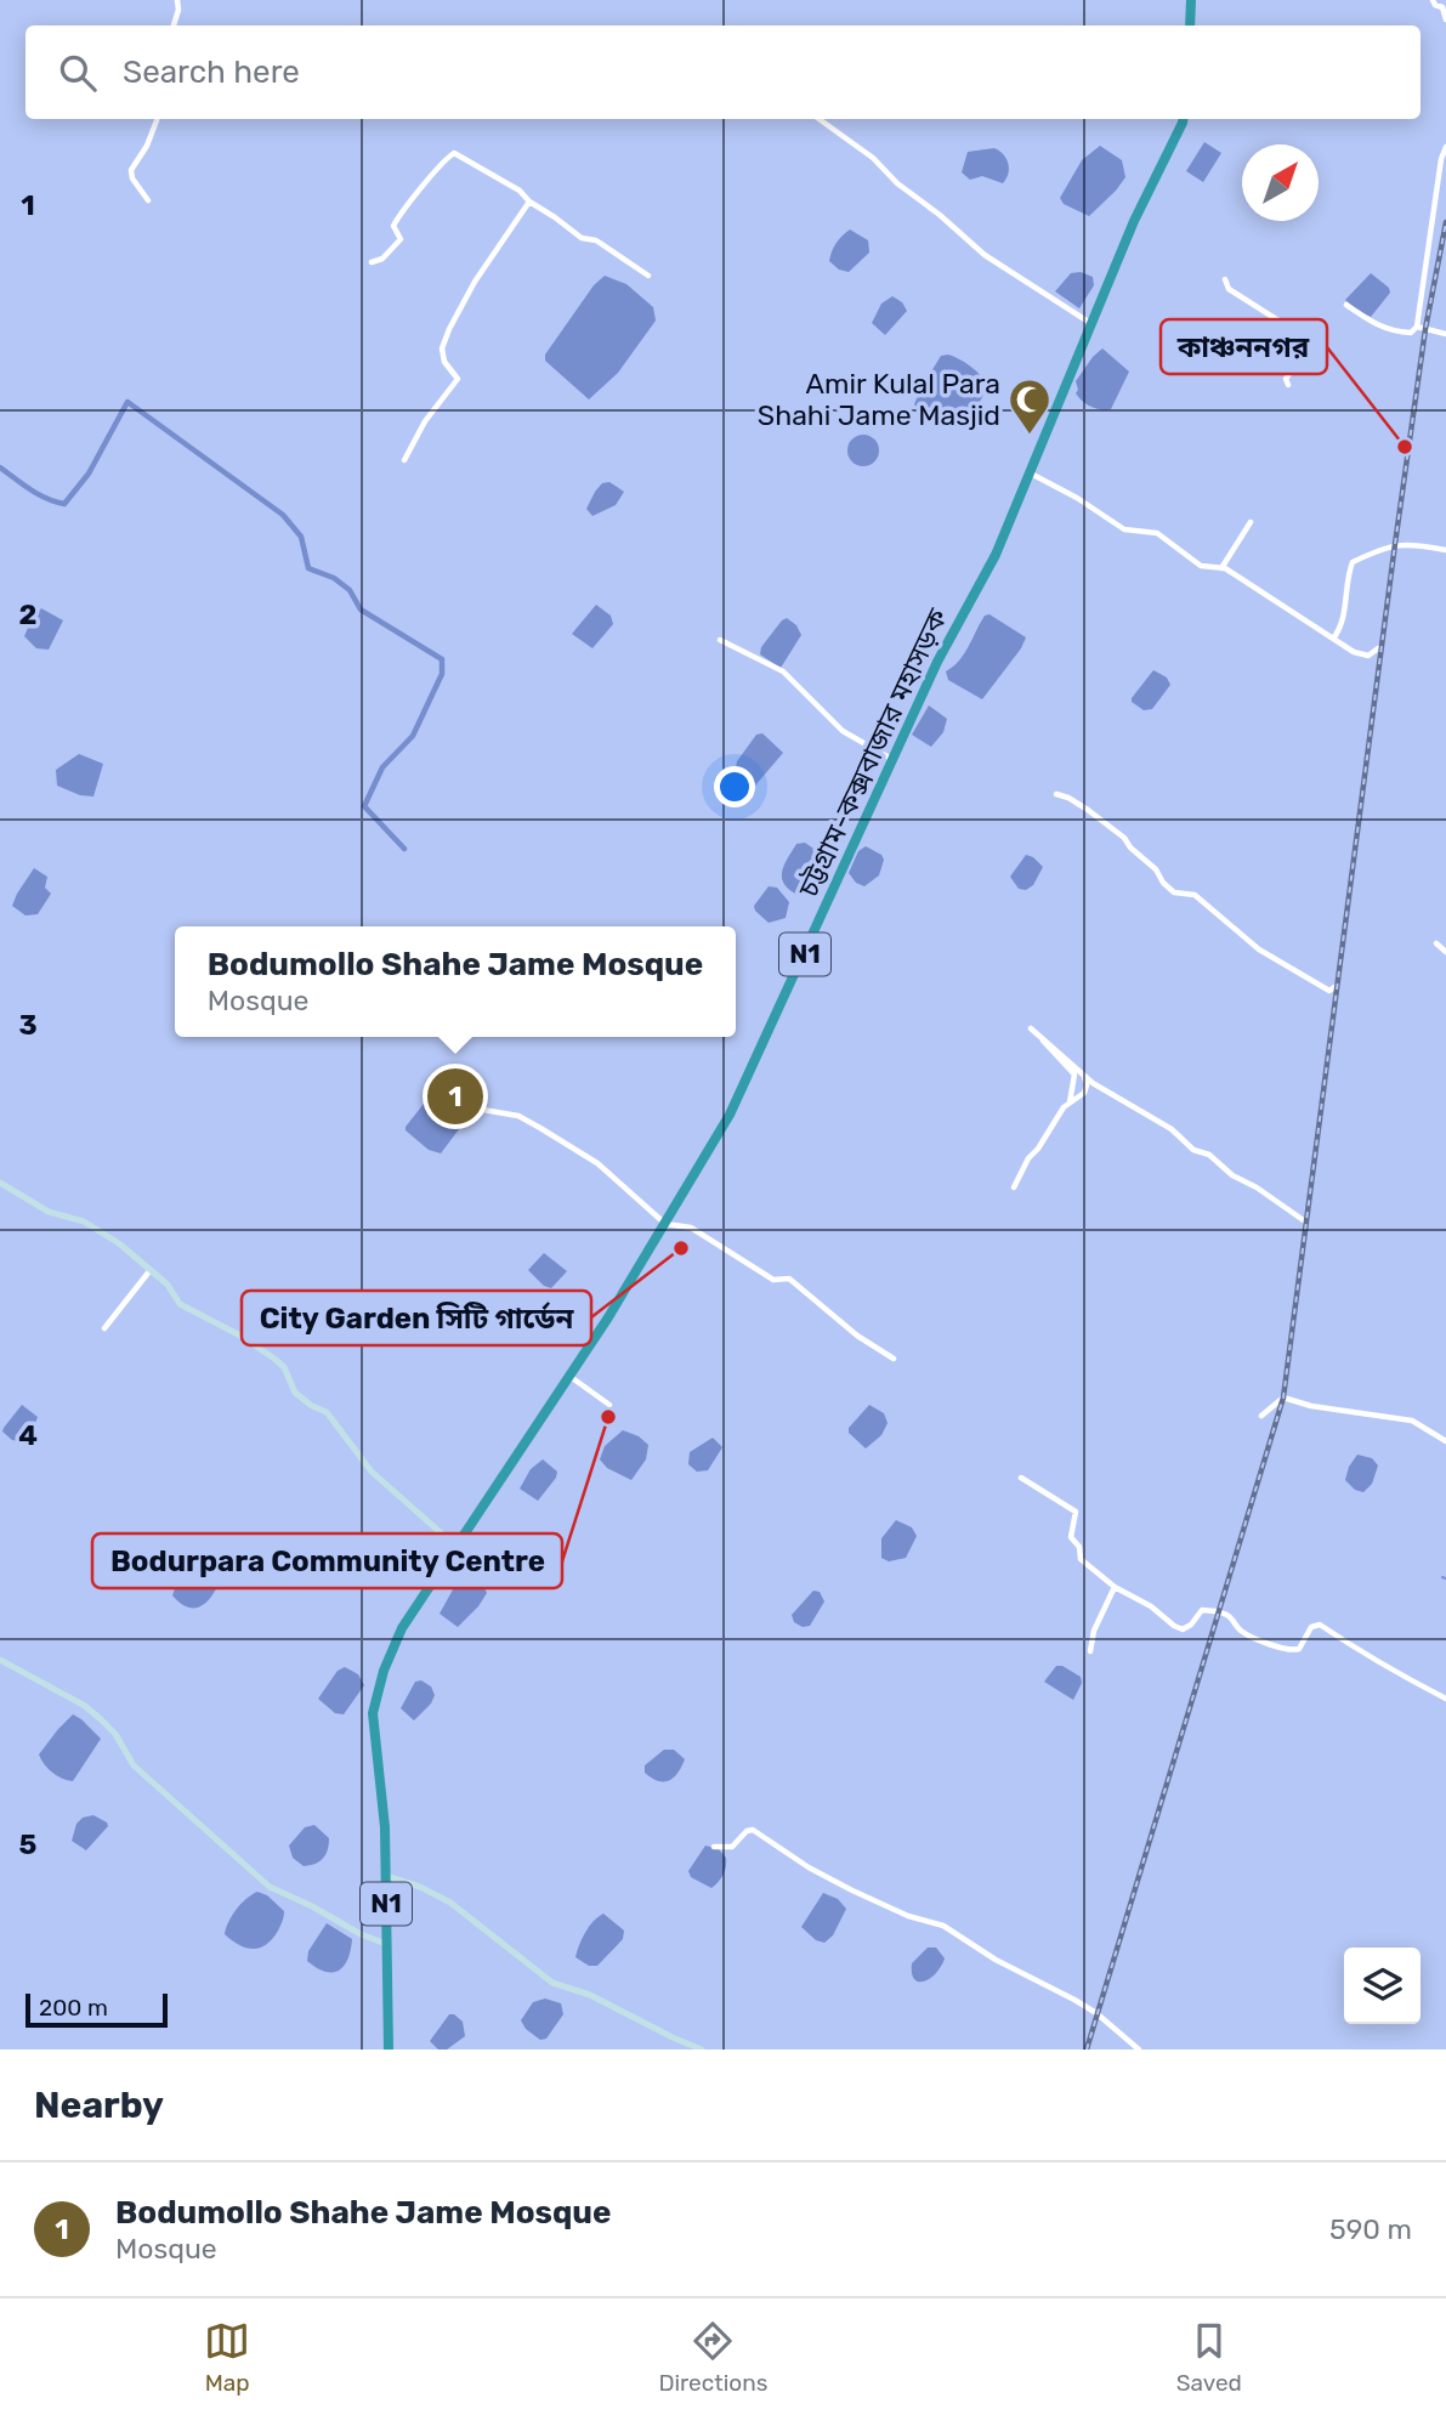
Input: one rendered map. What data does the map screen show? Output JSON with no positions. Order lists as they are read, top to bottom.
{
  "streets": {
    "highway": ["চট্টগ্রাম-কক্সবাজার মহাসড়ক", "N1"]
  },
  "places": {
    "mosque": ["Amir Kulal Para Shahi Jame Masjid"],
    "other": ["কাঞ্চননগর", "City Garden সিটি গার্ডেন", "Bodurpara Community Centre"]
  },
  "scale_bar": "200 m",
  "north": "top right",
  "page": {
    "search": "Search here",
    "popup": ["Bodumollo Shahe Jame Mosque", "Mosque"],
    "pins": "1",
    "scale": "200 m",
    "heading": "Nearby",
    "list": [
      {
        "mark": "1",
        "name": "Bodumollo Shahe Jame Mosque",
        "note": "Mosque",
        "value": "590 m"
      }
    ],
    "nav": ["Map", "Directions", "Saved"]
  },
  "grid": {
    "rows": [
      "1",
      "2",
      "3",
      "4",
      "5"
    ]
  }
}
